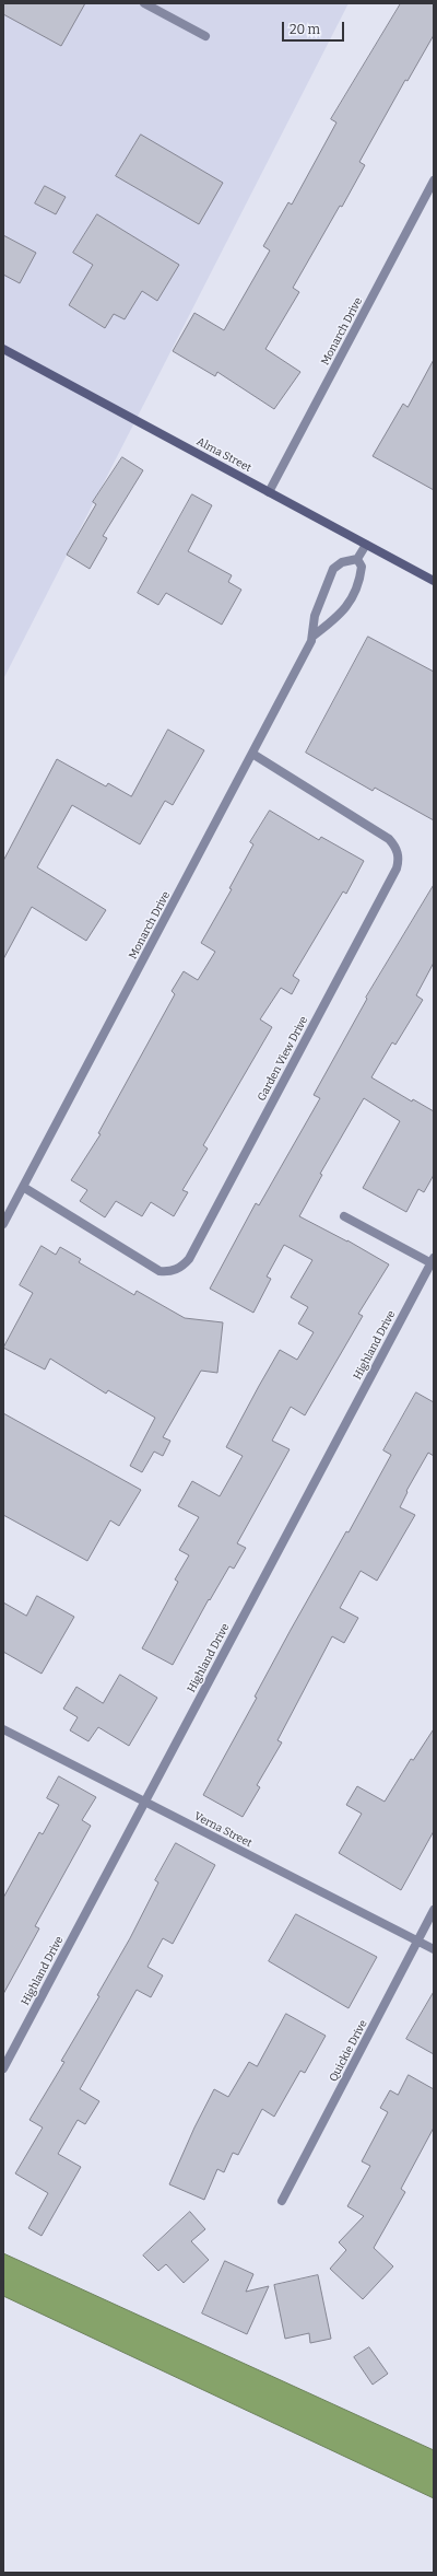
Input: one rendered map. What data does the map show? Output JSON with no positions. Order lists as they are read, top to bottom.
{
  "streets": {
    "street": [
      "Monarch Drive",
      "Alma Street",
      "Garden View Drive",
      "Highland Drive",
      "Verna Street",
      "Quickie Drive"
    ]
  },
  "crossings": [
    ["Monarch Drive", "Alma Street"],
    ["Monarch Drive", "Garden View Drive"],
    ["Highland Drive", "Verna Street"],
    ["Verna Street", "Quickie Drive"]
  ],
  "scale_bar": "20 m"
}
